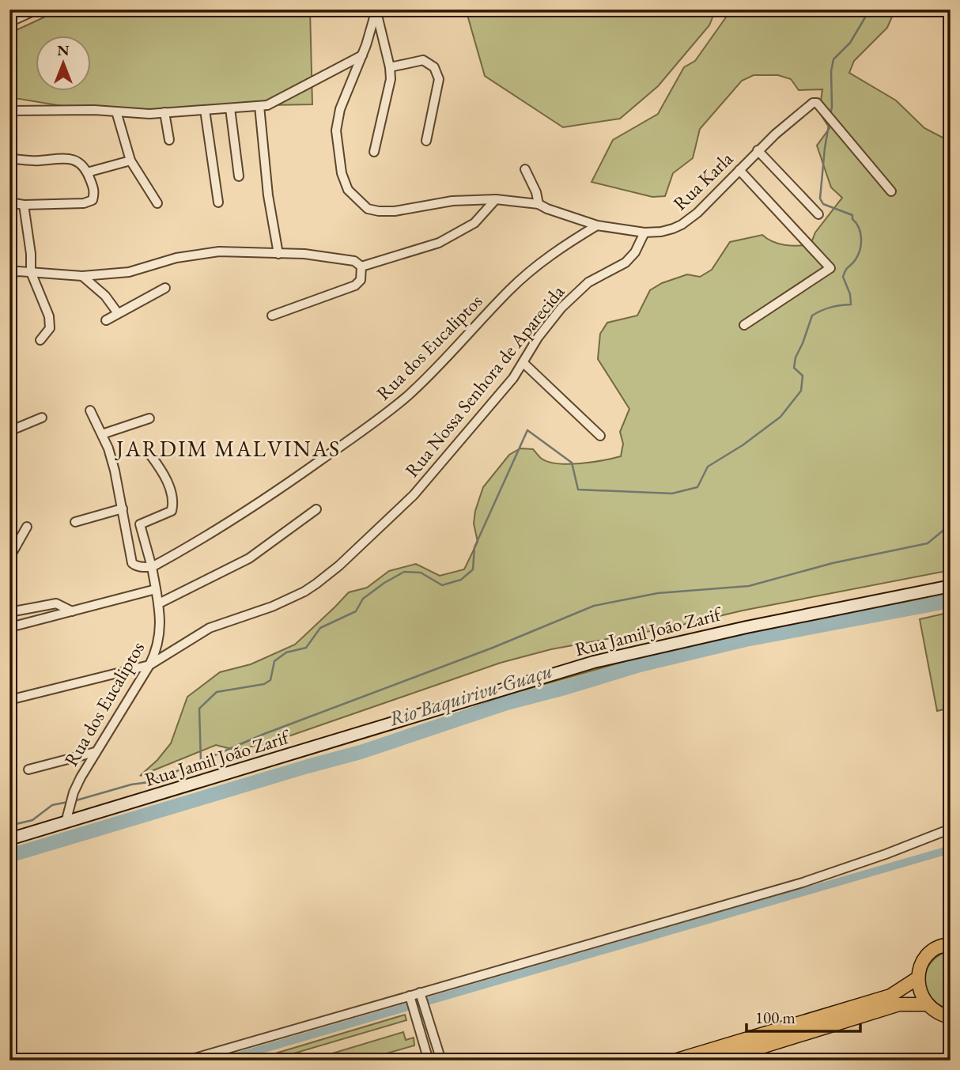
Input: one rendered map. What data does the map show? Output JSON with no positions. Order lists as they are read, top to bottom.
{
  "streets": {
    "main road": ["Rua Jamil João Zarif"],
    "street": ["Rua Karla", "Rua dos Eucaliptos", "Rua Nossa Senhora de Aparecida"]
  },
  "crossings": [
    ["Rua Karla", "Rua dos Eucaliptos"],
    ["Rua Karla", "Rua Nossa Senhora de Aparecida"],
    ["Rua dos Eucaliptos", "Rua Nossa Senhora de Aparecida"],
    ["Rua dos Eucaliptos", "Rua Jamil João Zarif"]
  ],
  "districts": ["JARDIM MALVINAS"],
  "water": ["Rio Baquirivu-Guaçu"],
  "scale_bar": "100 m",
  "north": "top"
}
